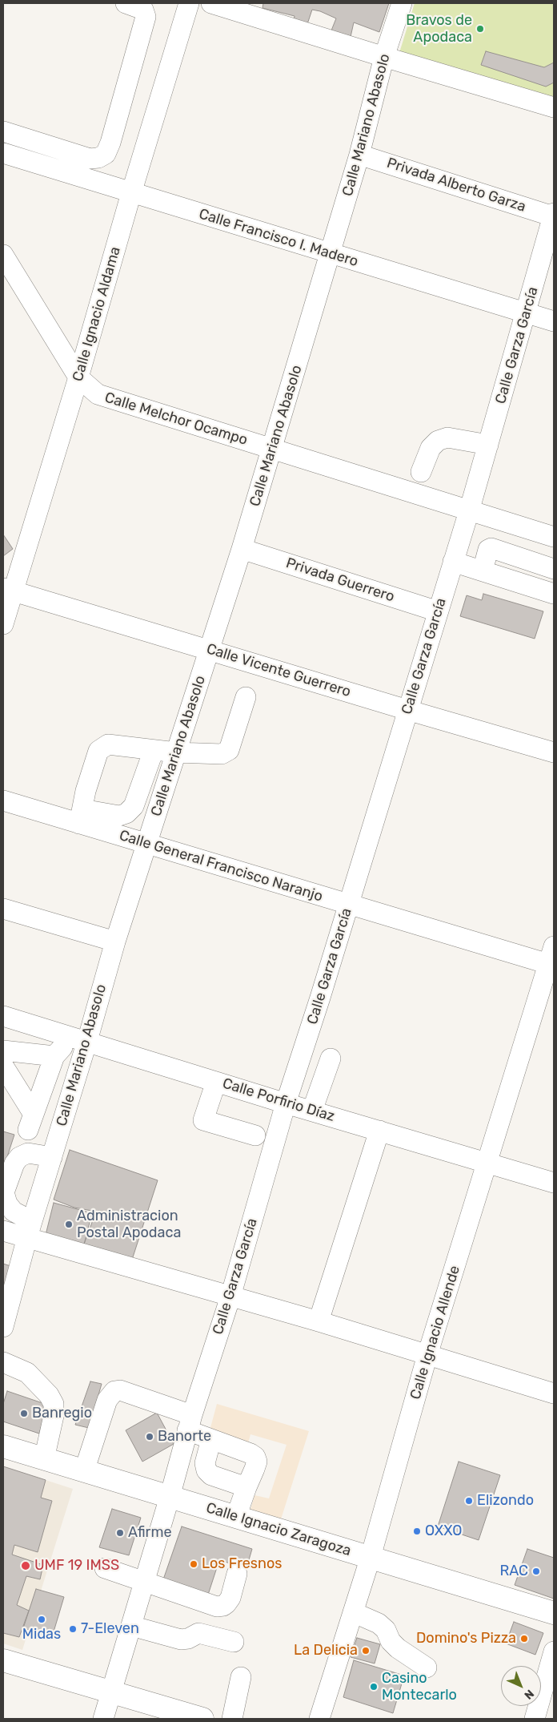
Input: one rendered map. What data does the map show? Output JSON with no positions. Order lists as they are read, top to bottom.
{
  "streets": {
    "main road": ["Calle Ignacio Zaragoza"],
    "street": [
      "Calle Mariano Abasolo",
      "Privada Alberto Garza",
      "Calle Francisco I. Madero",
      "Calle Ignacio Aldama",
      "Calle Garza García",
      "Calle Melchor Ocampo",
      "Privada Guerrero",
      "Calle Vicente Guerrero",
      "Calle General Francisco Naranjo",
      "Calle Porfirio Díaz",
      "Calle Ignacio Allende"
    ]
  },
  "crossings": [
    ["Calle Mariano Abasolo", "Privada Alberto Garza"],
    ["Calle Mariano Abasolo", "Calle Francisco I. Madero"],
    ["Calle Mariano Abasolo", "Calle Melchor Ocampo"],
    ["Calle Mariano Abasolo", "Privada Guerrero"],
    ["Calle Mariano Abasolo", "Calle Vicente Guerrero"],
    ["Calle Mariano Abasolo", "Calle General Francisco Naranjo"],
    ["Calle Mariano Abasolo", "Calle Porfirio Díaz"],
    ["Privada Alberto Garza", "Calle Garza García"],
    ["Calle Francisco I. Madero", "Calle Ignacio Aldama"],
    ["Calle Francisco I. Madero", "Calle Garza García"],
    ["Calle Ignacio Aldama", "Calle Melchor Ocampo"],
    ["Calle Ignacio Aldama", "Calle Vicente Guerrero"],
    ["Calle Garza García", "Calle Melchor Ocampo"],
    ["Calle Garza García", "Privada Guerrero"],
    ["Calle Garza García", "Calle Vicente Guerrero"],
    ["Calle Garza García", "Calle General Francisco Naranjo"],
    ["Calle Garza García", "Calle Porfirio Díaz"],
    ["Calle Garza García", "Calle Ignacio Zaragoza"],
    ["Calle General Francisco Naranjo", "Calle Ignacio Allende"],
    ["Calle Porfirio Díaz", "Calle Ignacio Allende"],
    ["Calle Ignacio Allende", "Calle Ignacio Zaragoza"]
  ],
  "places": [
    "Bravos de Apodaca",
    "Administracion Postal Apodaca",
    "Banregio",
    "Banorte",
    "Elizondo",
    "OXXO",
    "Afirme",
    "Los Fresnos",
    "UMF 19 IMSS",
    "RAC",
    "Midas",
    "7-Eleven",
    "Domino's Pizza",
    "La Delicia",
    "Casino Montecarlo"
  ],
  "north": "bottom right"
}
